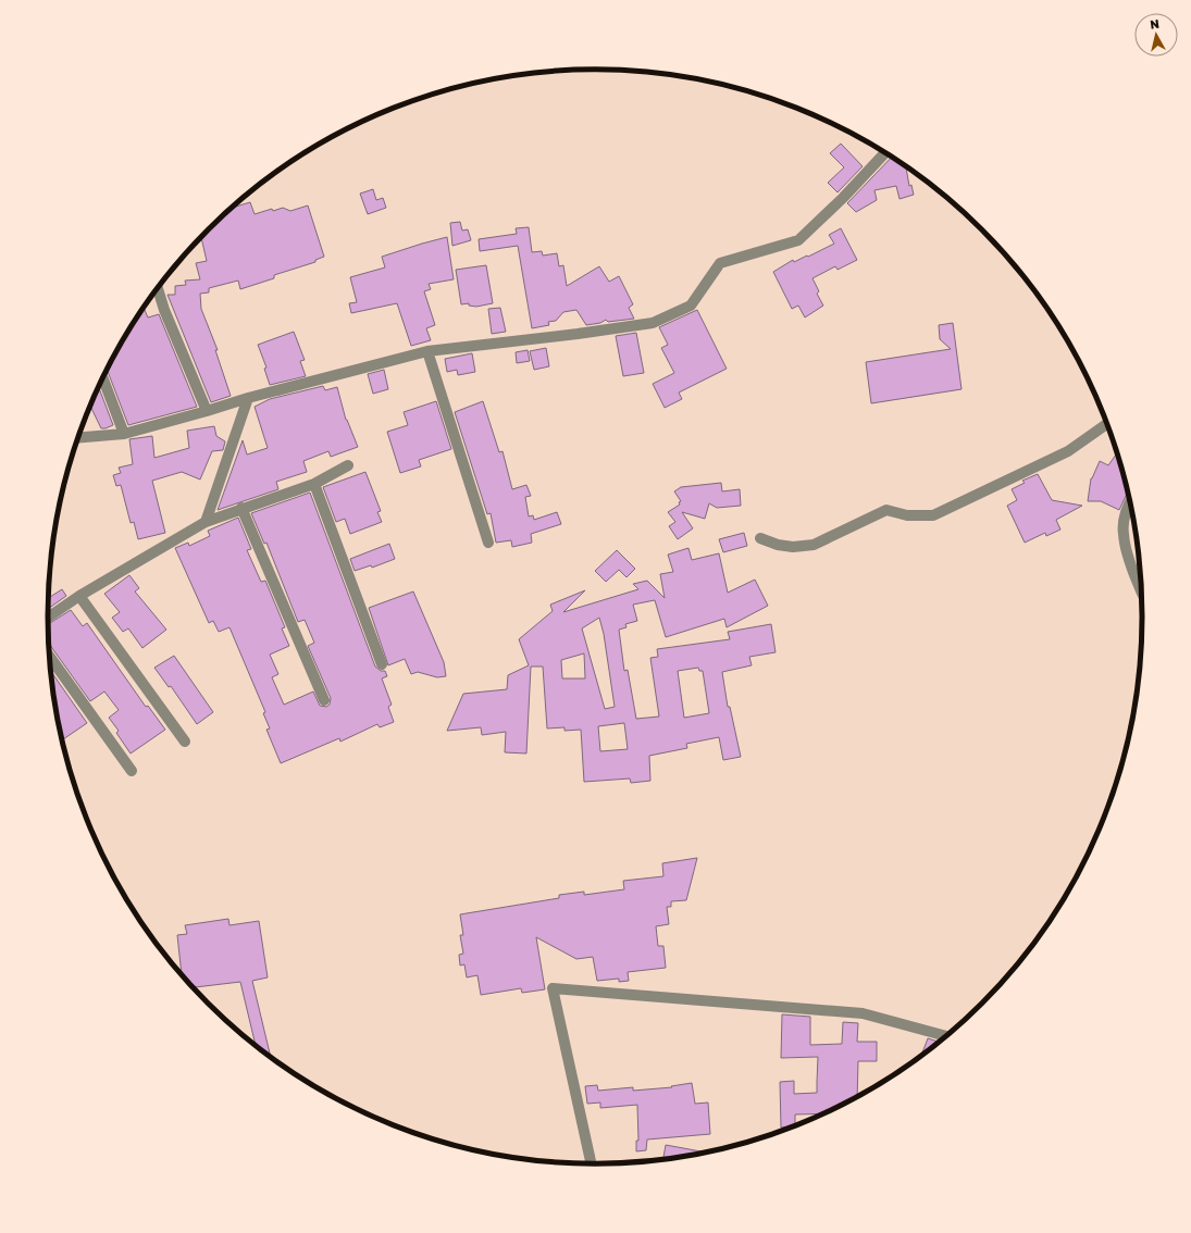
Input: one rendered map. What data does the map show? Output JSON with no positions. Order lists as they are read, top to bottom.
{
  "north": "top"
}
